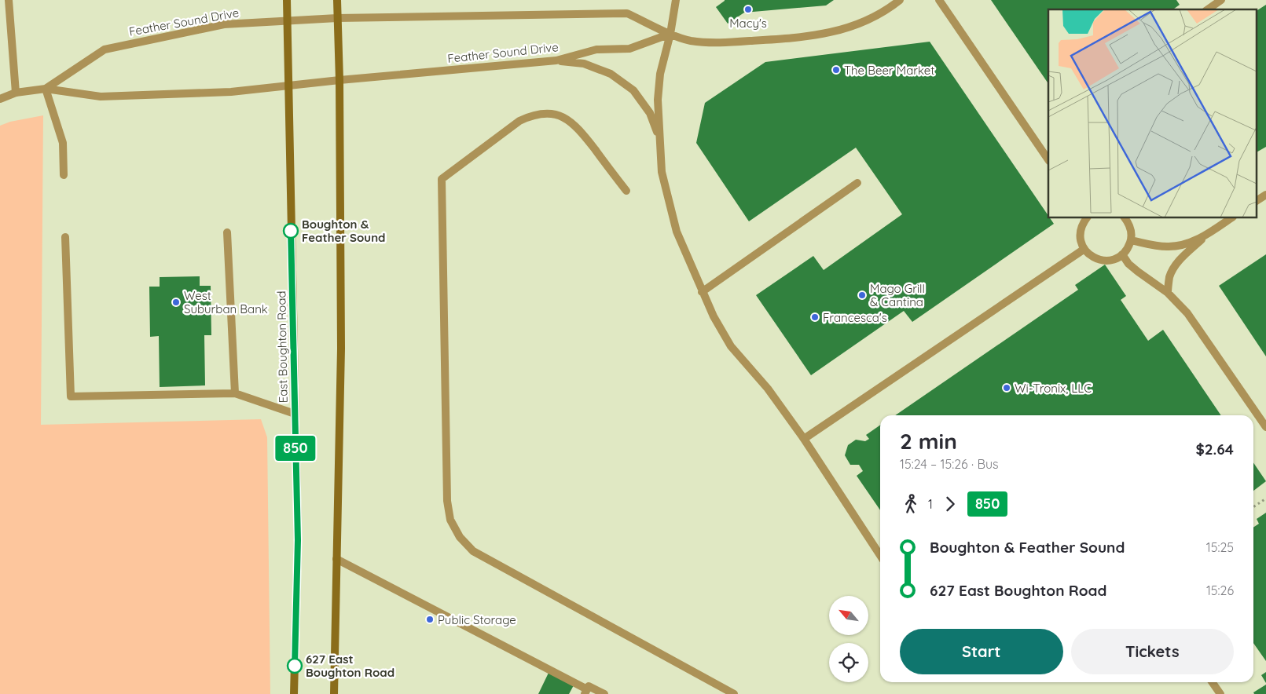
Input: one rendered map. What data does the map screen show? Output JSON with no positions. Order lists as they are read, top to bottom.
{
  "streets": {
    "main road": ["East Boughton Road"],
    "street": ["Feather Sound Drive"]
  },
  "crossings": [
    ["Feather Sound Drive", "East Boughton Road"]
  ],
  "places": [
    "Macy's",
    "The Beer Market",
    "Boughton & Feather Sound",
    "Mago Grill & Cantina",
    "West Suburban Bank",
    "Francesca's",
    "Wi-Tronix, LLC",
    "Public Storage",
    "627 East Boughton Road"
  ],
  "lines": ["bus line 850"],
  "north": "top left",
  "page": {
    "on_map": "850",
    "heading": ["2 min", "15:24 – 15:26 · Bus", "$2.64"],
    "legs": ["1", "850"],
    "list": [
      {
        "name": "Boughton & Feather Sound",
        "value": "15:25"
      },
      {
        "name": "627 East Boughton Road",
        "value": "15:26"
      }
    ],
    "buttons": ["Start", "Tickets"]
  }
}
